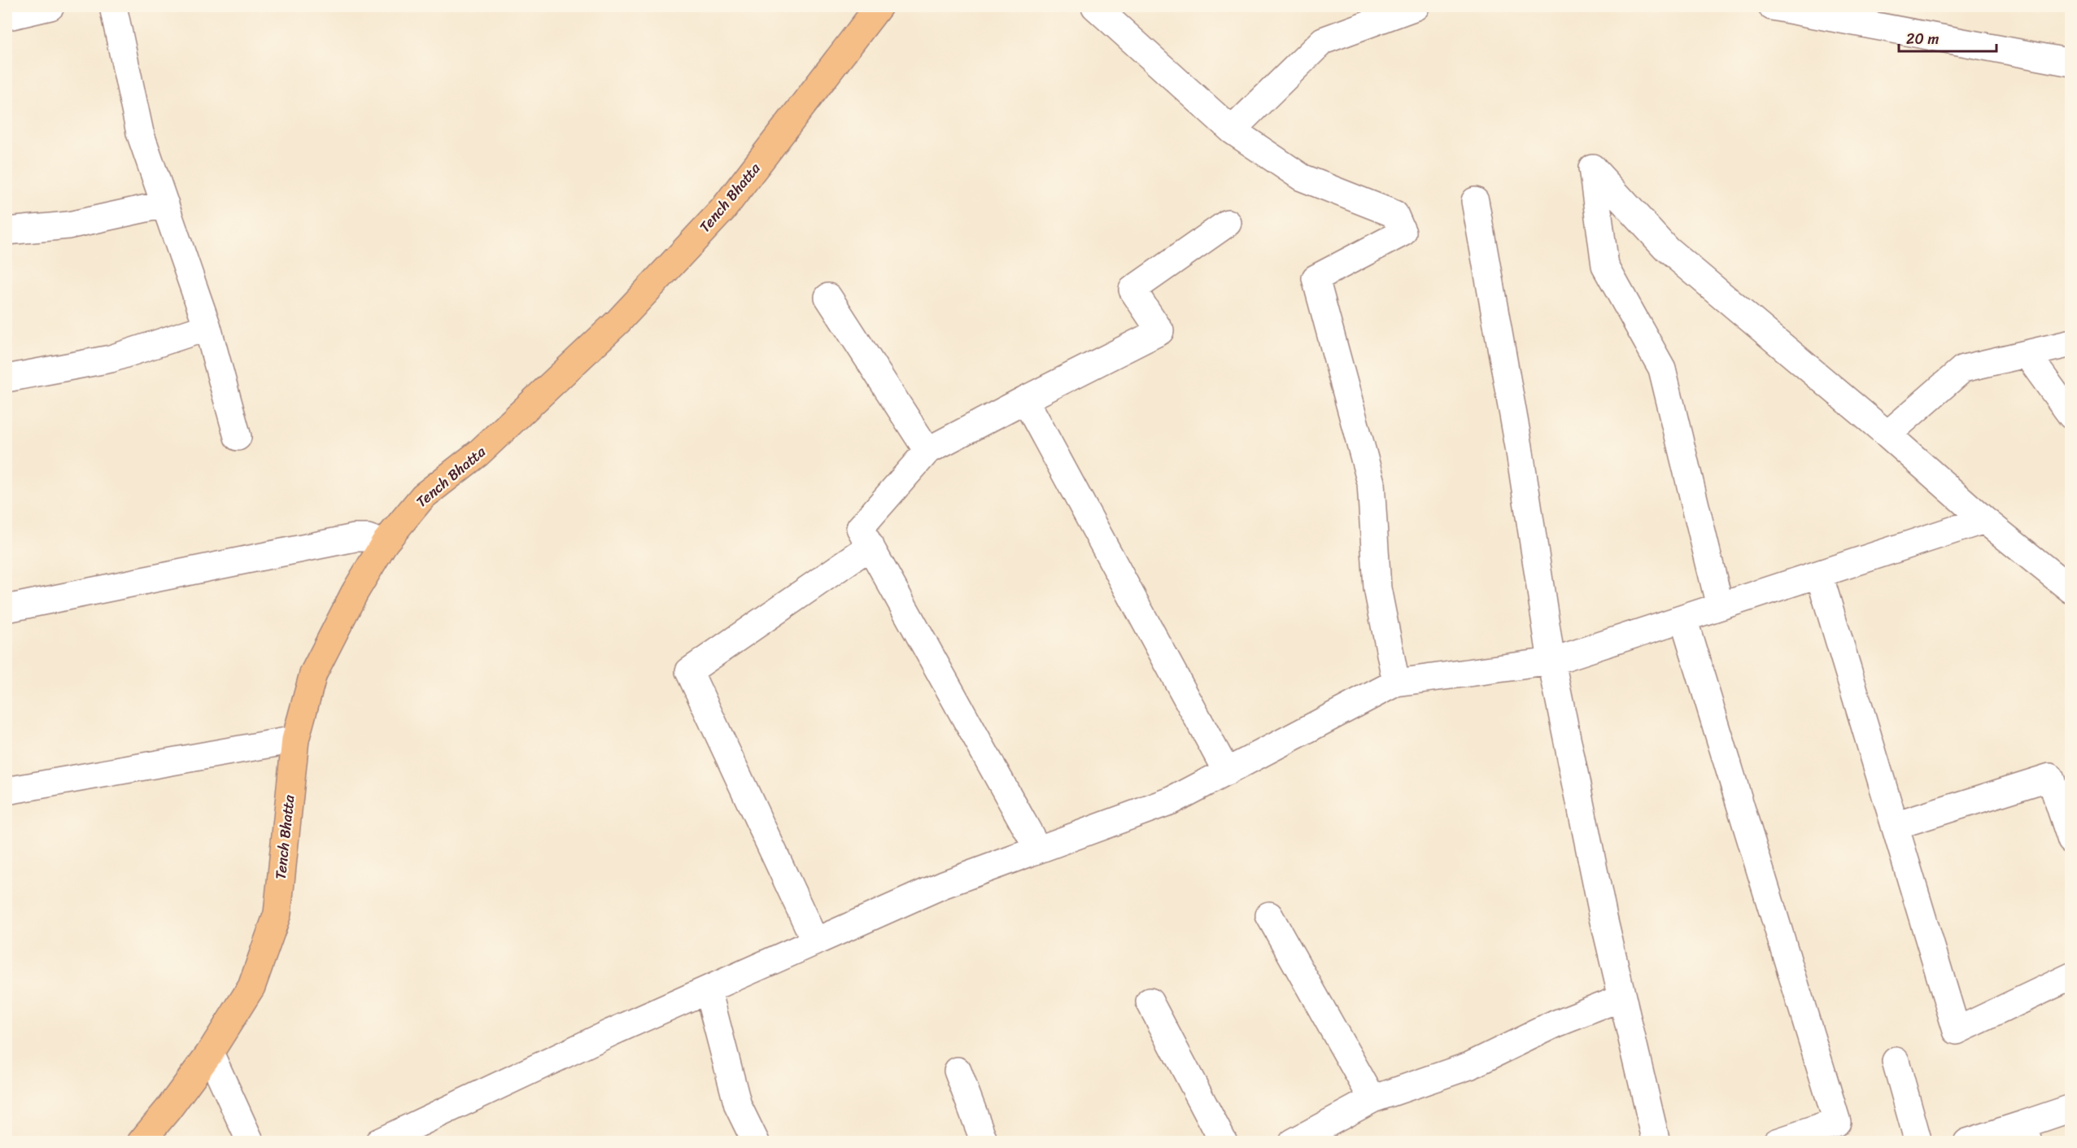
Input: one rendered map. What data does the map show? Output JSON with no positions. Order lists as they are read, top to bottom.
{
  "streets": {
    "main road": ["Tench Bhatta"]
  },
  "scale_bar": "20 m"
}
